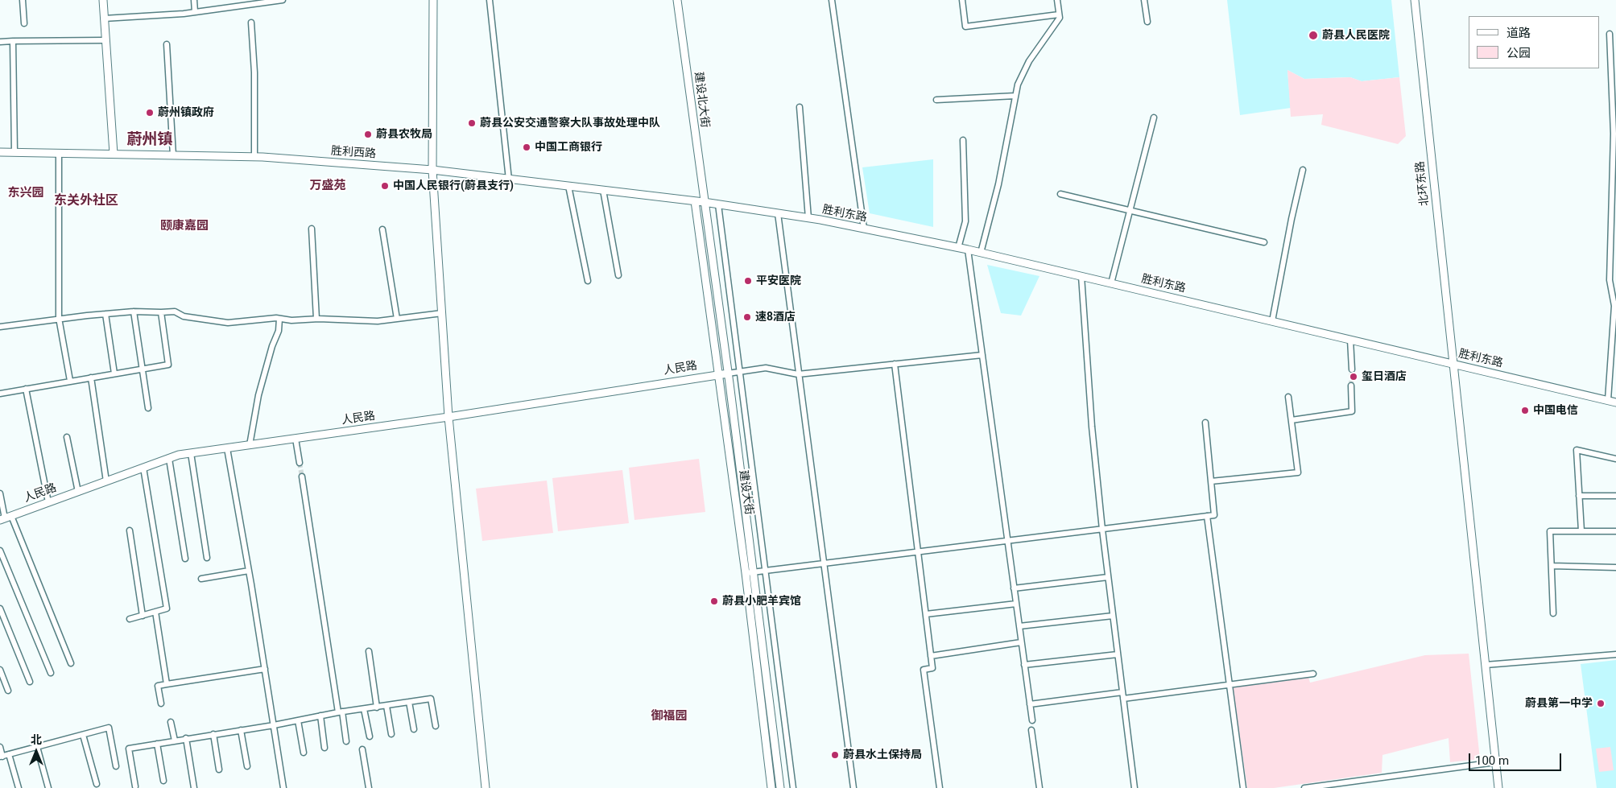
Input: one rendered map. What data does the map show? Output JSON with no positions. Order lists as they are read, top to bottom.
{
  "streets": {
    "main road": [
      "建设北大街",
      "胜利西路",
      "北环东路",
      "胜利东路",
      "人民路",
      "建设大街"
    ]
  },
  "crossings": [
    ["建设北大街", "胜利西路"],
    ["建设北大街", "胜利东路"],
    ["建设北大街", "建设大街"],
    ["胜利西路", "胜利东路"],
    ["胜利西路", "建设大街"],
    ["北环东路", "胜利东路"],
    ["胜利东路", "建设大街"],
    ["人民路", "建设大街"]
  ],
  "districts": [
    "蔚州镇",
    "万盛苑",
    "东兴园",
    "东关外社区",
    "颐康嘉园",
    "御福园"
  ],
  "places": [
    "蔚县人民医院",
    "蔚州镇政府",
    "蔚县公安交通警察大队事故处理中队",
    "蔚县农牧局",
    "中国工商银行",
    "中国人民银行(蔚县支行)",
    "平安医院",
    "速8酒店",
    "玺日酒店",
    "中国电信",
    "蔚县小肥羊宾馆",
    "蔚县第一中学",
    "蔚县水土保持局"
  ],
  "legend": ["道路", "公园"],
  "scale_bar": "100 m",
  "north": "top"
}
